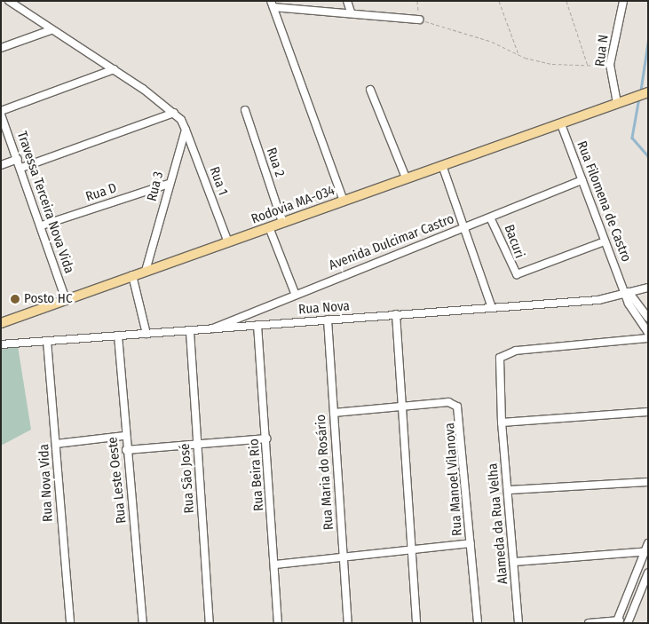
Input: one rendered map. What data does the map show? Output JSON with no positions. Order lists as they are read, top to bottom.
{
  "streets": {
    "main road": ["Rodovia MA-034"],
    "street": [
      "Rua N",
      "Rua 2",
      "Rua 1",
      "Rua 3",
      "Rua D",
      "Rua Filomena de Castro",
      "Travessa Terceira Nova Vida",
      "Bacuri",
      "Avenida Dulcimar Castro",
      "Rua Nova",
      "Rua Maria do Rosário",
      "Rua Beira Rio",
      "Rua São José",
      "Rua Manoel Vilanova",
      "Rua Leste Oeste",
      "Rua Nova Vida",
      "Alameda da Rua Velha"
    ]
  },
  "crossings": [
    ["Rua N", "Rodovia MA-034"],
    ["Rua 2", "Rodovia MA-034"],
    ["Rua 1", "Rua 3"],
    ["Rua 1", "Rodovia MA-034"],
    ["Rua 3", "Rua D"],
    ["Rua 3", "Rodovia MA-034"],
    ["Rua D", "Travessa Terceira Nova Vida"],
    ["Rua Filomena de Castro", "Rodovia MA-034"],
    ["Rua Filomena de Castro", "Bacuri"],
    ["Rua Filomena de Castro", "Avenida Dulcimar Castro"],
    ["Rua Filomena de Castro", "Rua Nova"],
    ["Travessa Terceira Nova Vida", "Rodovia MA-034"],
    ["Bacuri", "Avenida Dulcimar Castro"],
    ["Avenida Dulcimar Castro", "Rua Nova"],
    ["Rua Nova", "Rua Maria do Rosário"],
    ["Rua Nova", "Rua Beira Rio"],
    ["Rua Nova", "Rua São José"],
    ["Rua Nova", "Rua Leste Oeste"],
    ["Rua Nova", "Rua Nova Vida"],
    ["Rua Maria do Rosário", "Rua Manoel Vilanova"]
  ],
  "places": ["Posto HC"]
}
